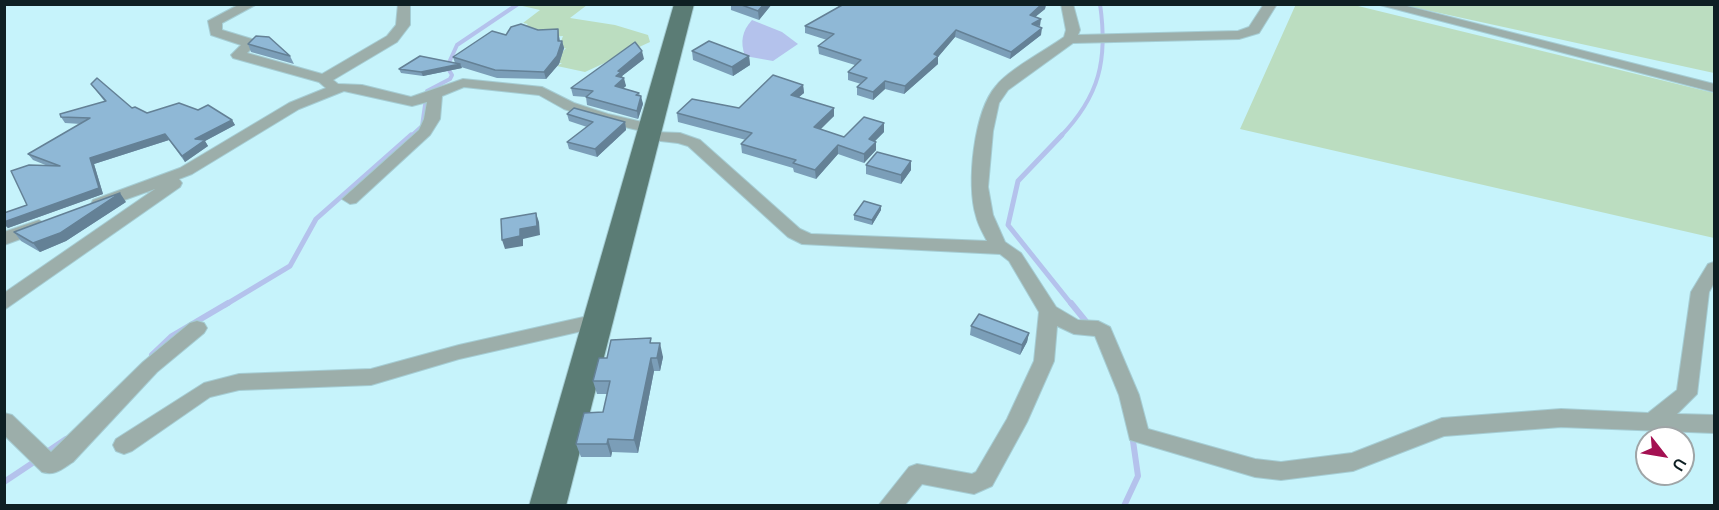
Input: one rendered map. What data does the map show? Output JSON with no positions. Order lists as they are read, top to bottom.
{
  "north": "bottom right"
}
